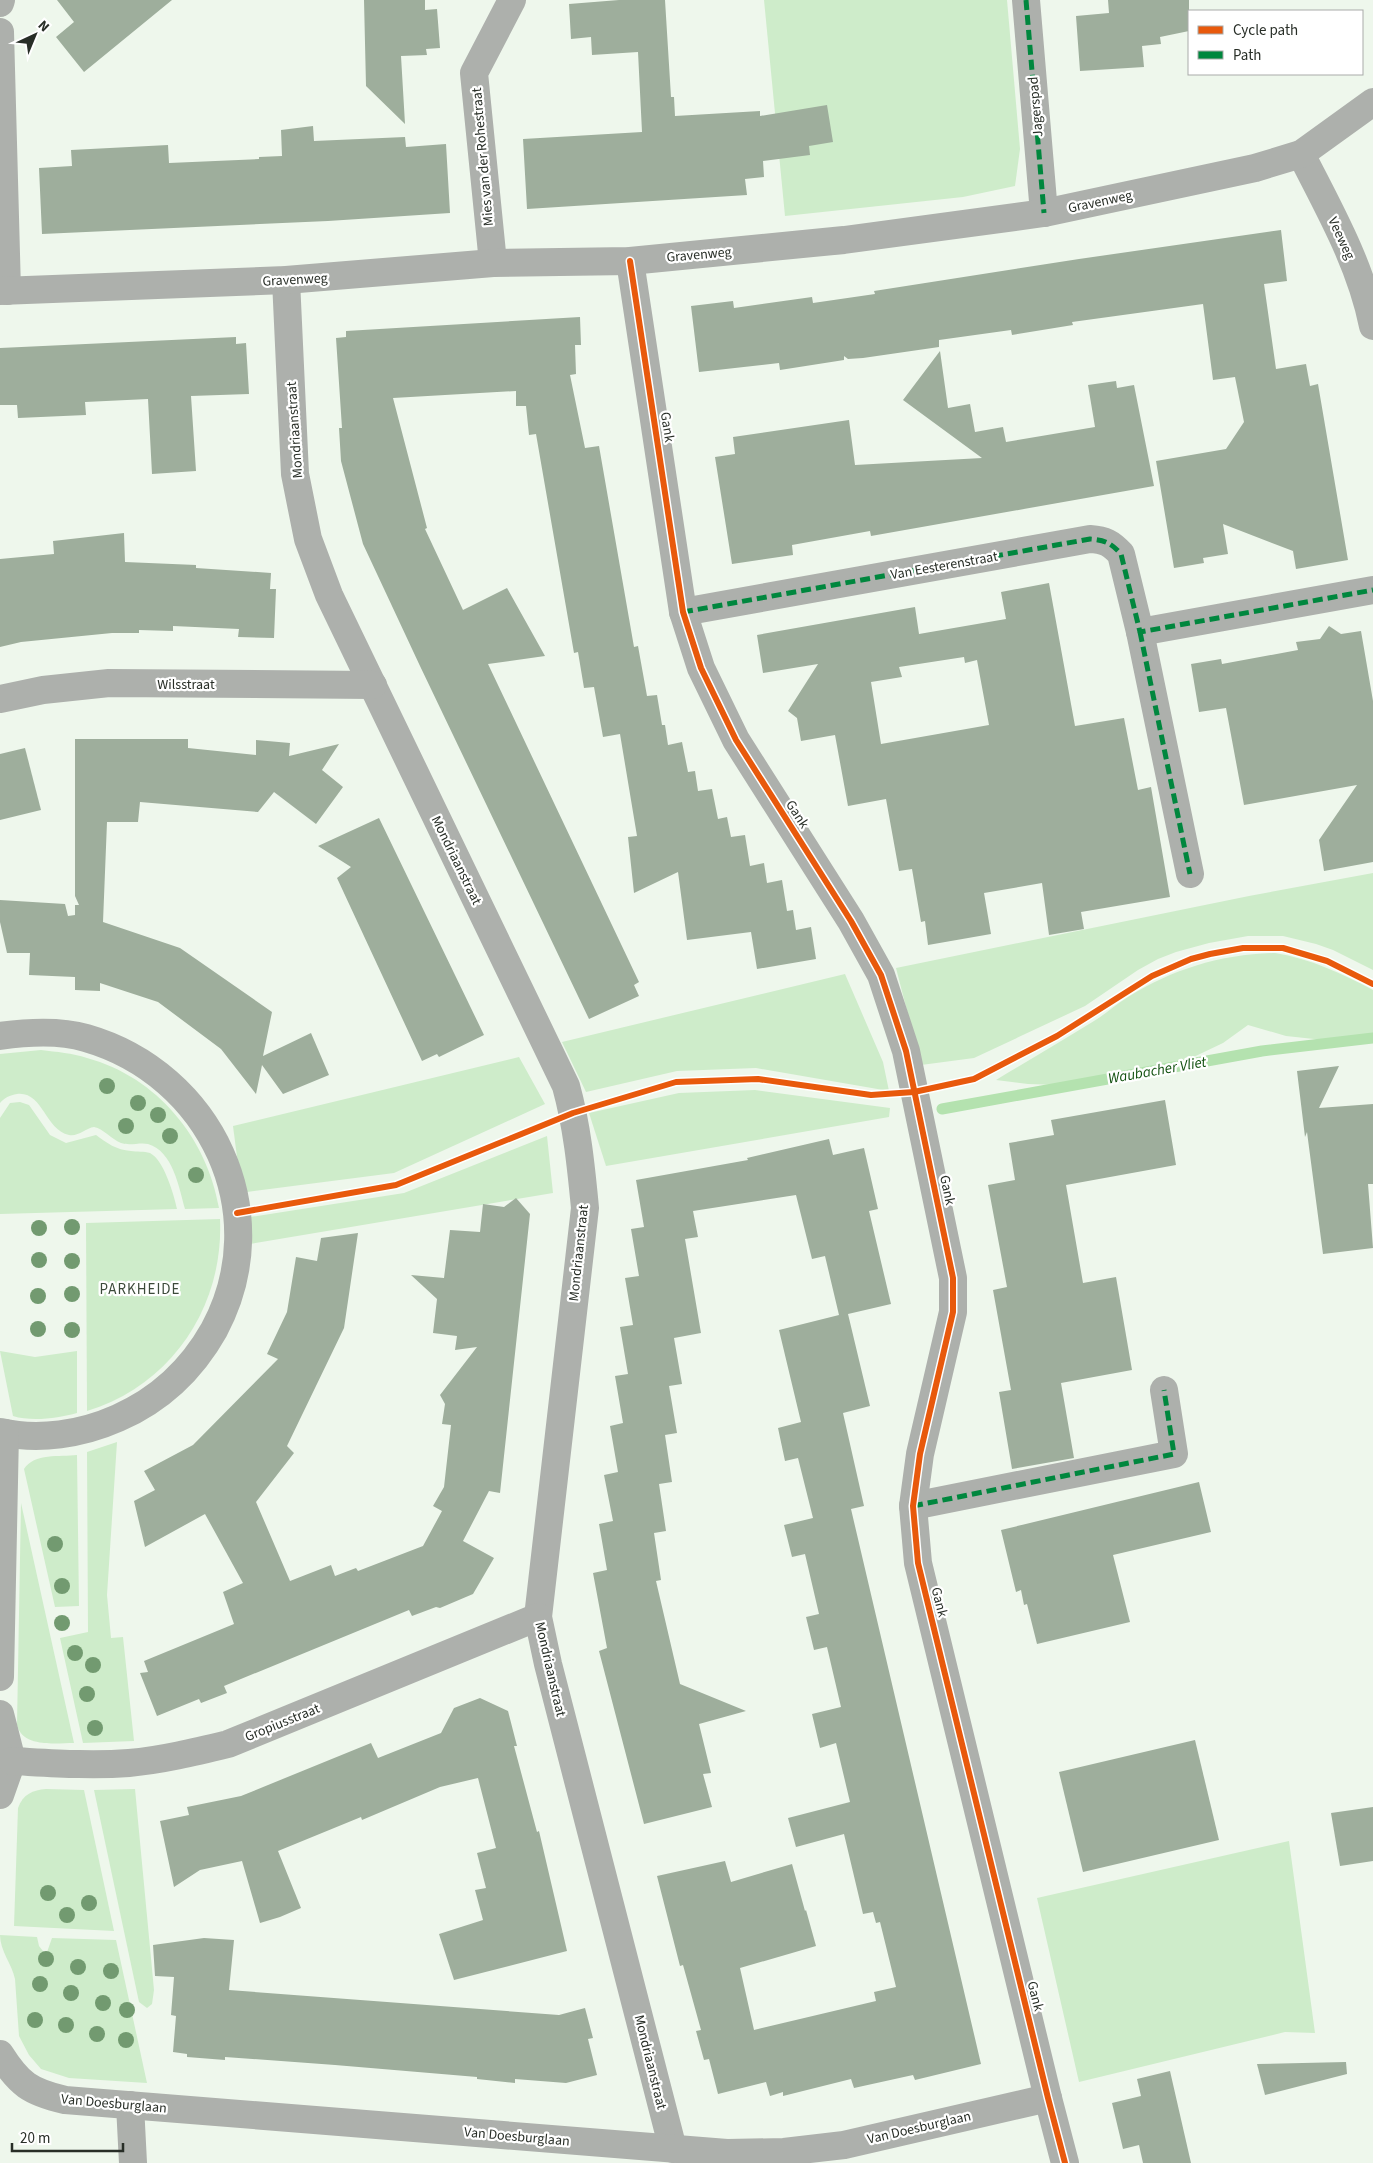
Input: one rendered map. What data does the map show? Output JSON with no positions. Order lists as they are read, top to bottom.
{
  "streets": {
    "street": [
      "Jagerspad",
      "Mies van der Rohestraat",
      "Gravenweg",
      "Veeweg",
      "Gank",
      "Mondriaanstraat",
      "Van Eesterenstraat",
      "Wilsstraat",
      "Gropiusstraat",
      "Van Doesburglaan"
    ]
  },
  "crossings": [
    ["Jagerspad", "Gravenweg"],
    ["Mies van der Rohestraat", "Gravenweg"],
    ["Gravenweg", "Veeweg"],
    ["Gravenweg", "Gank"],
    ["Gravenweg", "Mondriaanstraat"],
    ["Gank", "Van Eesterenstraat"],
    ["Gank", "Van Doesburglaan"],
    ["Mondriaanstraat", "Wilsstraat"],
    ["Mondriaanstraat", "Gropiusstraat"],
    ["Mondriaanstraat", "Van Doesburglaan"]
  ],
  "districts": ["PARKHEIDE"],
  "water": ["Waubacher Vliet"],
  "legend": ["Cycle path", "Path"],
  "scale_bar": "20 m",
  "north": "top right"
}
